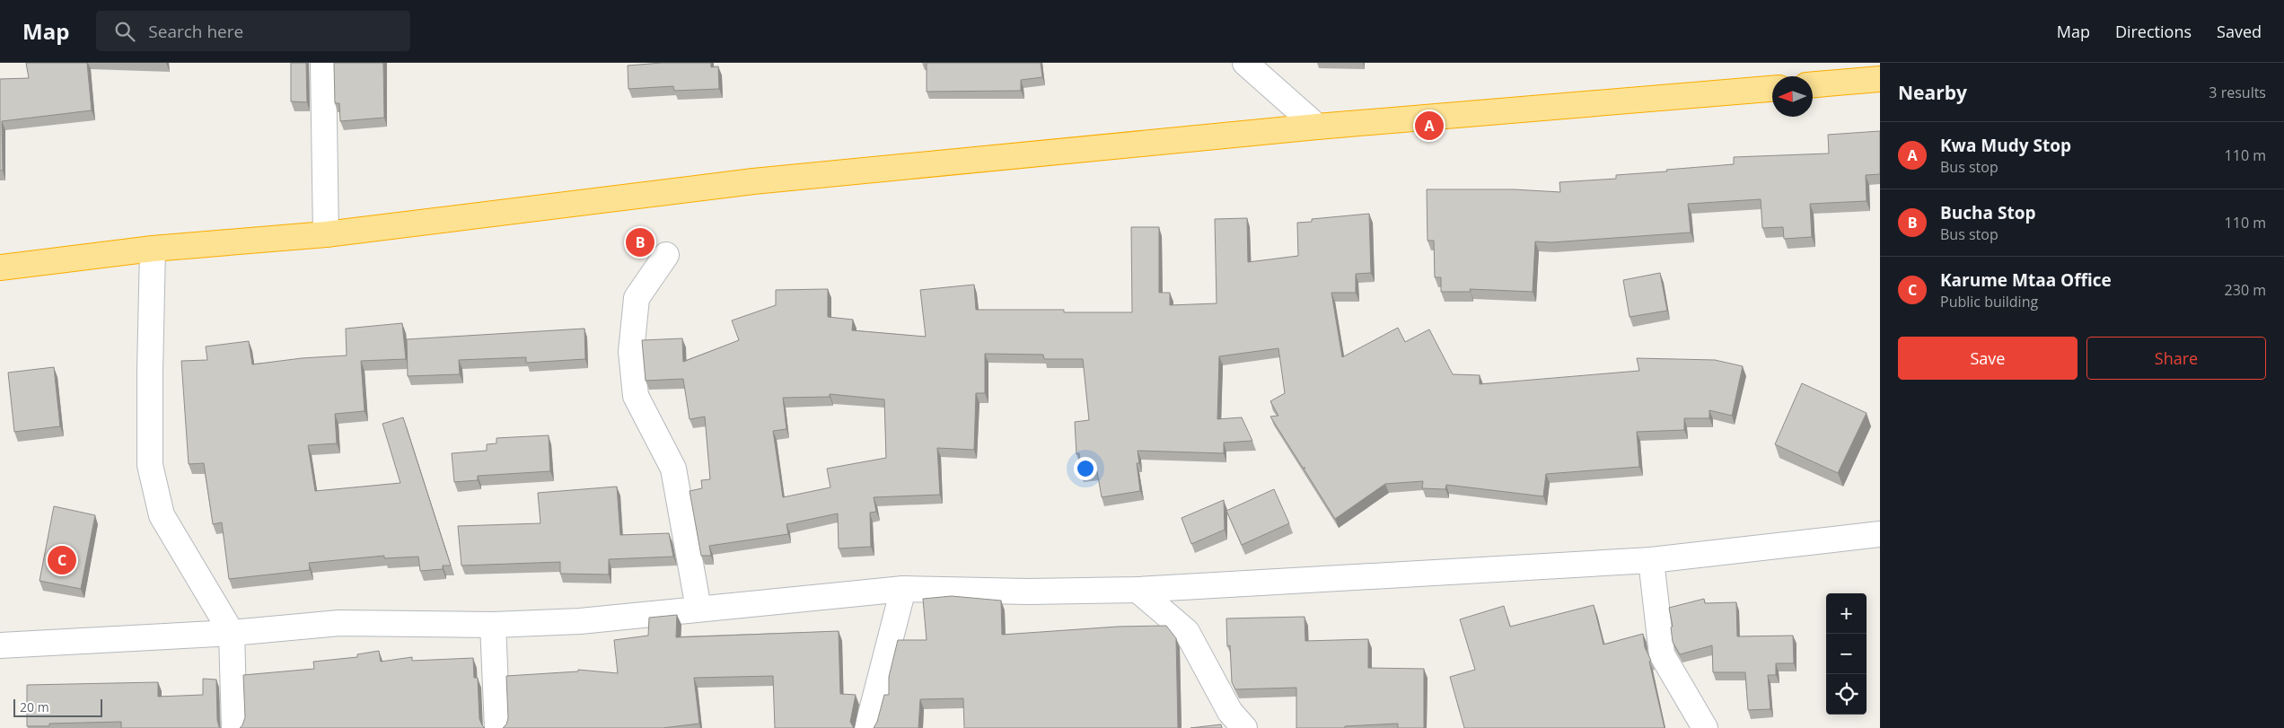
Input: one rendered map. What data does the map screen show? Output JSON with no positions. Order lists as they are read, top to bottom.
{
  "scale_bar": "20 m",
  "north": "left",
  "page": {
    "header": "Map",
    "search": "Search here",
    "nav": ["Map", "Directions", "Saved"],
    "heading": ["Nearby", "3 results"],
    "pins": ["A", "B", "C"],
    "list": [
      {
        "mark": "A",
        "name": "Kwa Mudy Stop",
        "note": "Bus stop",
        "value": "110 m"
      },
      {
        "mark": "B",
        "name": "Bucha Stop",
        "note": "Bus stop",
        "value": "110 m"
      },
      {
        "mark": "C",
        "name": "Karume Mtaa Office",
        "note": "Public building",
        "value": "230 m"
      }
    ],
    "buttons": ["Save", "Share"],
    "map_buttons": ["+", "−"],
    "scale": "20 m"
  }
}
